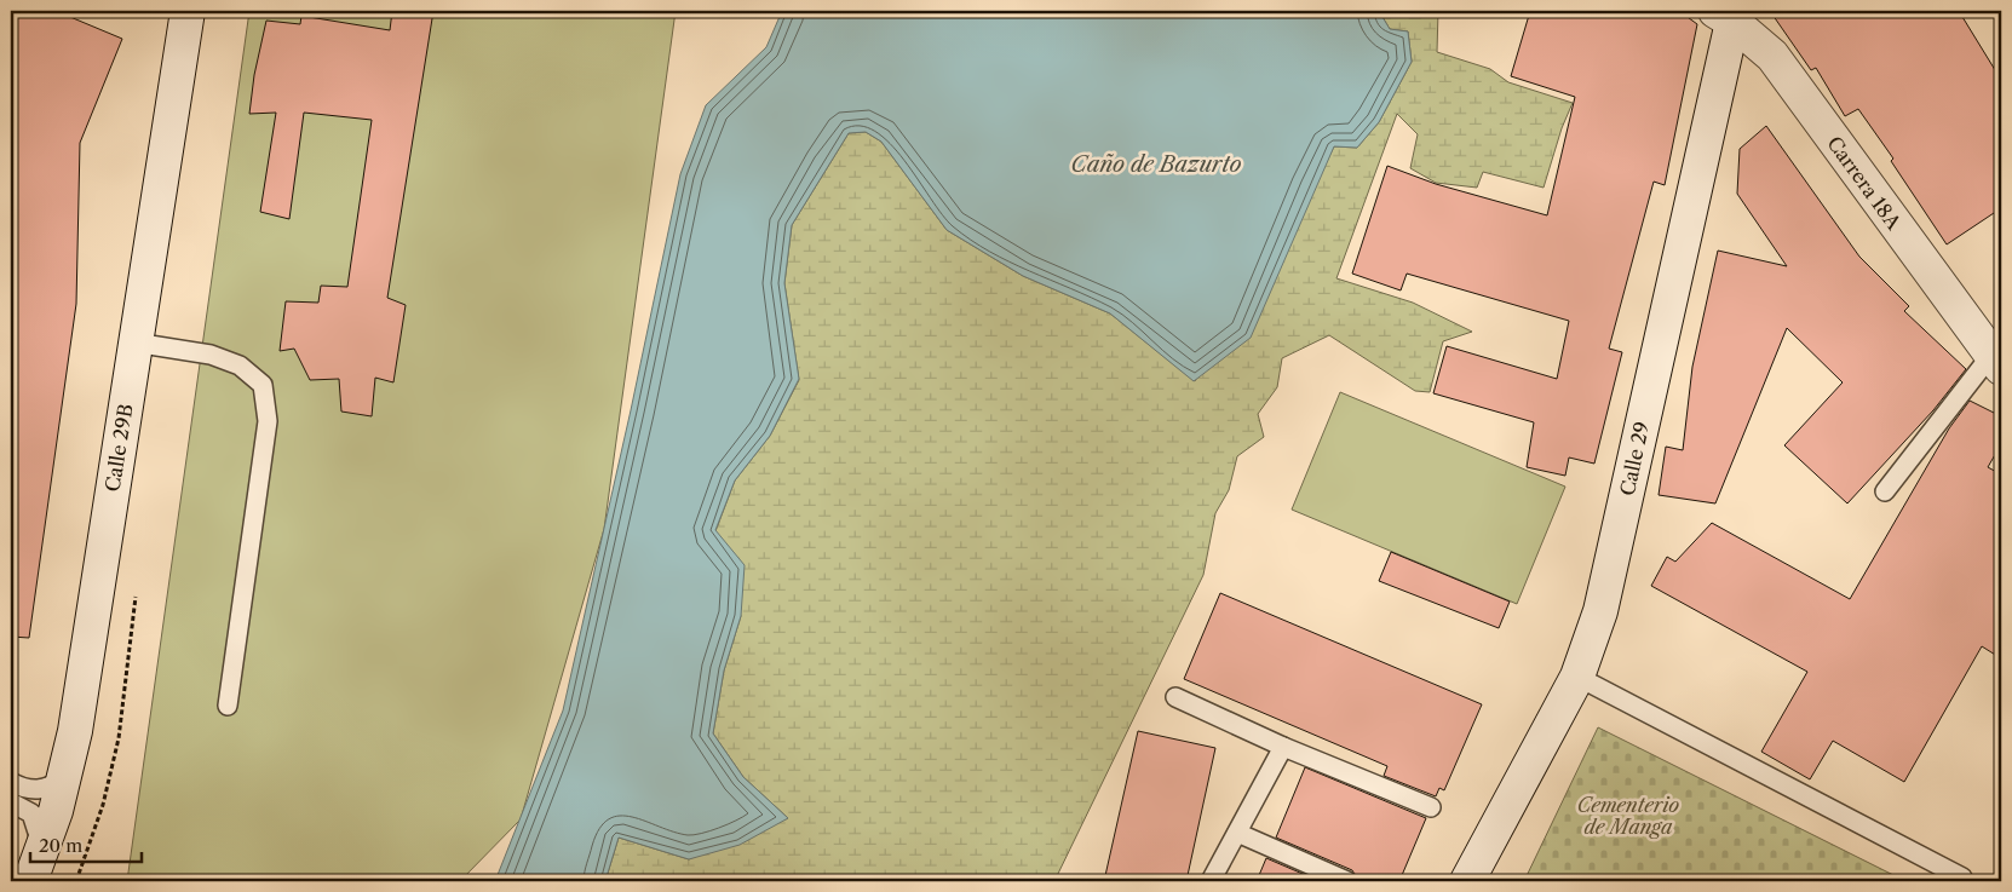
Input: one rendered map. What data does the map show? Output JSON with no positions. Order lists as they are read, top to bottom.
{
  "streets": {
    "main road": ["Carrera 18A", "Calle 29B", "Calle 29"]
  },
  "crossings": [
    ["Carrera 18A", "Calle 29"]
  ],
  "water": ["Caño de Bazurto"],
  "parks": ["Cementerio de Manga"],
  "scale_bar": "20 m"
}
